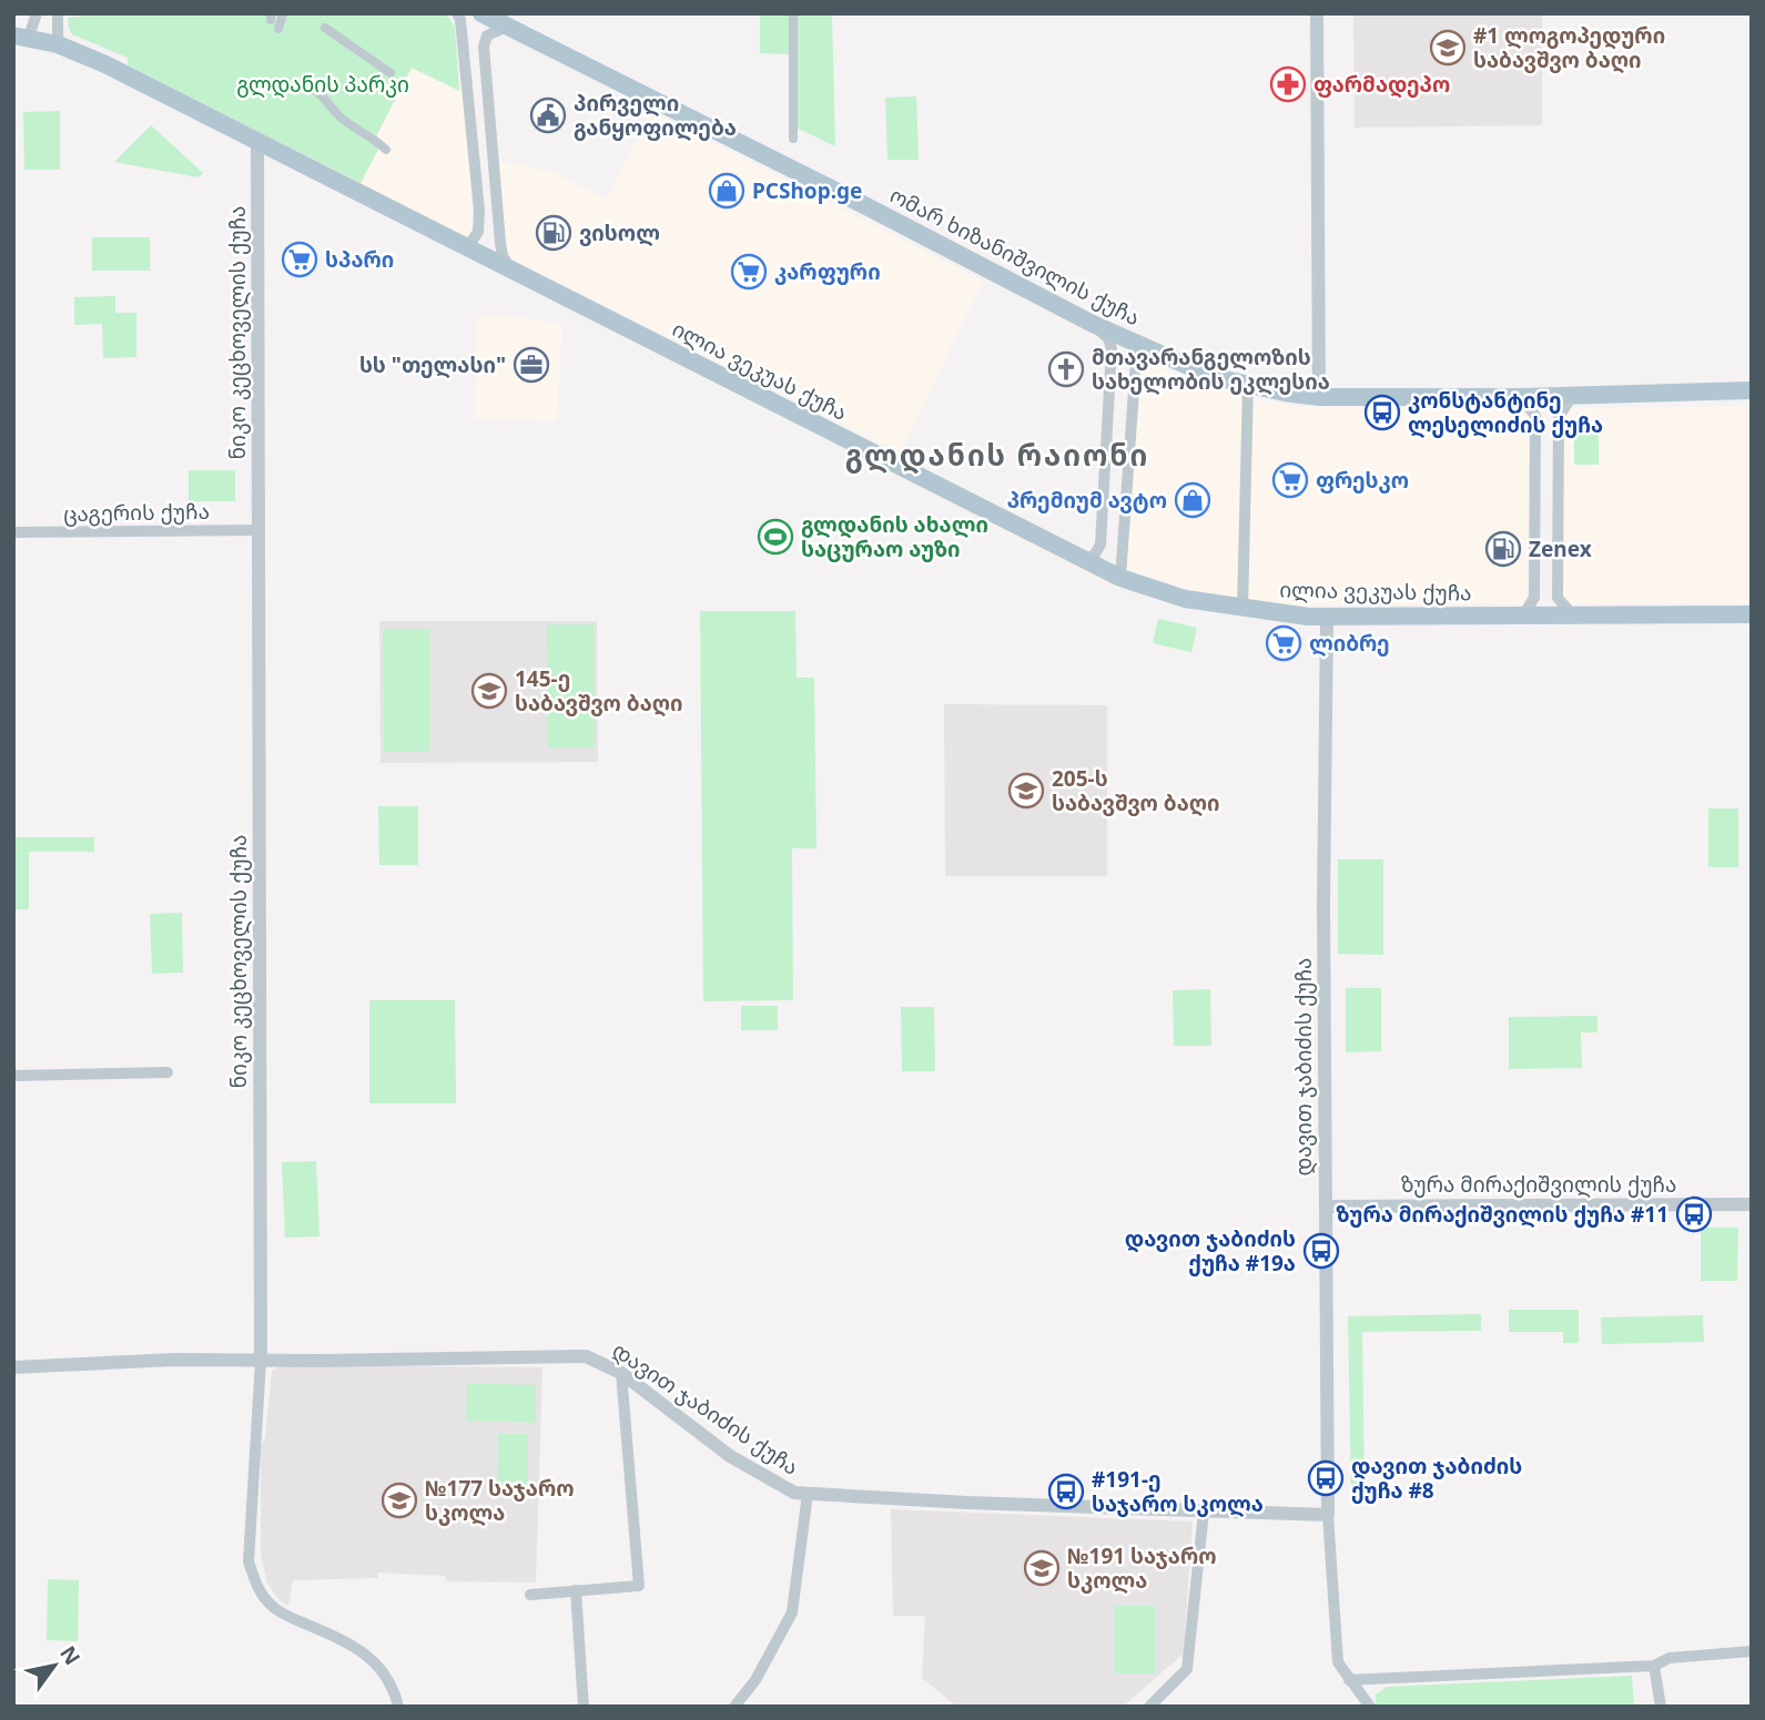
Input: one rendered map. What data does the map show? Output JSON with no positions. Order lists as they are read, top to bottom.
{
  "streets": {
    "main road": ["ომარ ხიზანიშვილის ქუჩა", "ილია ვეკუას ქუჩა"],
    "street": [
      "ნიკო კეცხოველის ქუჩა",
      "ცაგერის ქუჩა",
      "დავით ჯაბიძის ქუჩა",
      "ზურა მირაქიშვილის ქუჩა"
    ]
  },
  "crossings": [
    ["ნიკო კეცხოველის ქუჩა", "ილია ვეკუას ქუჩა"],
    ["ნიკო კეცხოველის ქუჩა", "ცაგერის ქუჩა"],
    ["ნიკო კეცხოველის ქუჩა", "დავით ჯაბიძის ქუჩა"],
    ["ილია ვეკუას ქუჩა", "დავით ჯაბიძის ქუჩა"],
    ["დავით ჯაბიძის ქუჩა", "ზურა მირაქიშვილის ქუჩა"]
  ],
  "districts": ["გლდანის რაიონი"],
  "parks": ["გლდანის პარკი"],
  "places": {
    "school or university": [
      "#1 ლოგოპედური საბავშვო ბაღი",
      "145-ე საბავშვო ბაღი",
      "205-ს საბავშვო ბაღი",
      "№177 საჯარო სკოლა",
      "№191 საჯარო სკოლა"
    ],
    "pharmacy": ["ფარმადეპო"],
    "public building": ["პირველი განყოფილება"],
    "shop": ["PCShop.ge", "პრემიუმ ავტო"],
    "fuel station": ["ვისოლ", "Zenex"],
    "supermarket": [
      "სპარი",
      "კარფური",
      "ფრესკო",
      "ლიბრე"
    ],
    "office": ["სს \"თელასი\""],
    "church": ["მთავარანგელოზის სახელობის ეკლესია"],
    "bus stop": [
      "კონსტანტინე ლესელიძის ქუჩა",
      "ზურა მირაქიშვილის ქუჩა #11",
      "დავით ჯაბიძის ქუჩა #19ა",
      "დავით ჯაბიძის ქუჩა #8",
      "#191-ე საჯარო სკოლა"
    ],
    "sports": ["გლდანის ახალი საცურაო აუზი"]
  },
  "north": "top right"
}
